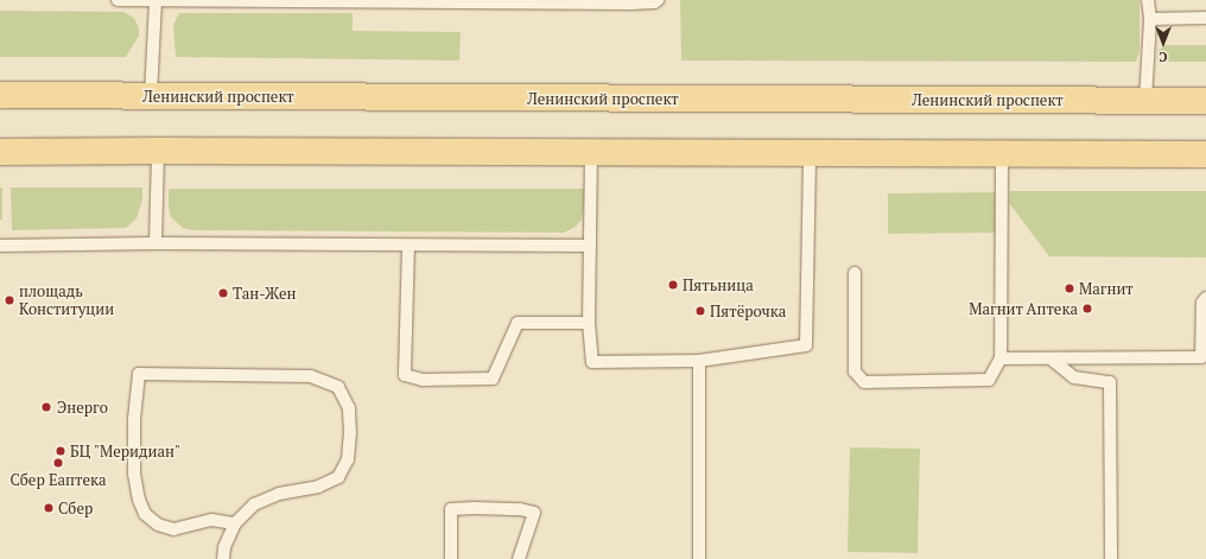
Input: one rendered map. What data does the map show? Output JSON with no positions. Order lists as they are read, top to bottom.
{
  "streets": {
    "main road": ["Ленинский проспект"]
  },
  "places": [
    "Пятьница",
    "Магнит",
    "Тан-Жен",
    "площадь Конституции",
    "Магнит Аптека",
    "Пятёрочка",
    "Энерго",
    "БЦ \"Меридиан\"",
    "Сбер Еаптека",
    "Сбер"
  ],
  "north": "bottom"
}
